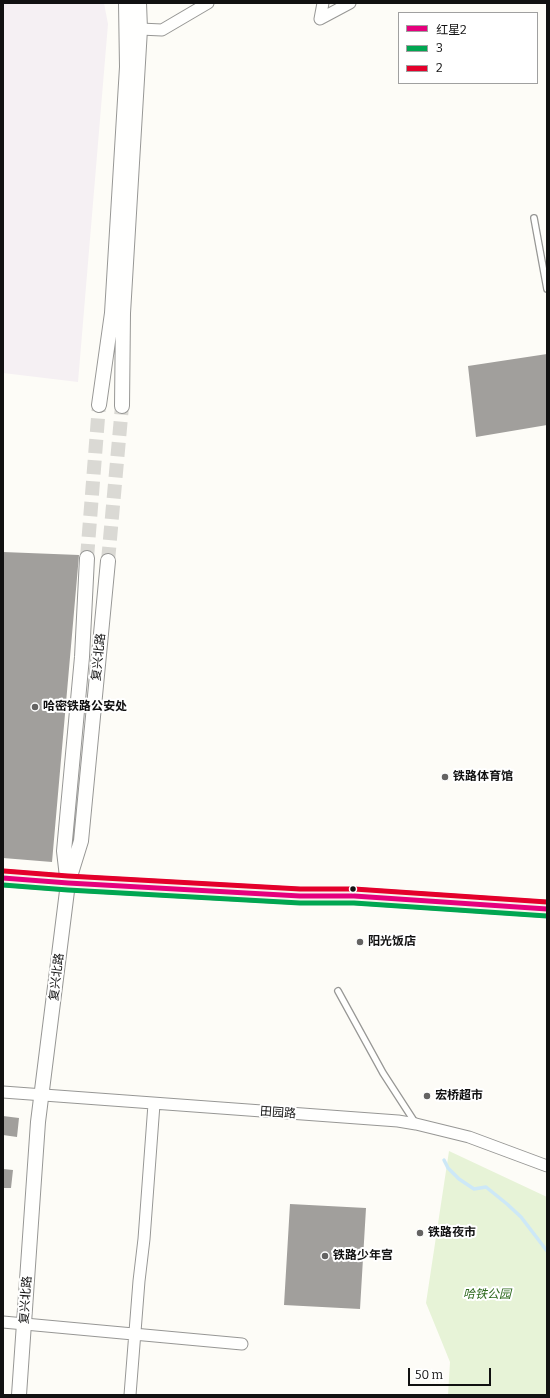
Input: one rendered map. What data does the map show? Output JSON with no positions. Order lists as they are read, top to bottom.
{
  "streets": {
    "street": ["复兴北路", "田园路"]
  },
  "crossings": [
    ["复兴北路", "田园路"]
  ],
  "parks": ["哈铁公园"],
  "places": [
    "哈密铁路公安处",
    "铁路体育馆",
    "阳光饭店",
    "宏桥超市",
    "铁路夜市",
    "铁路少年宫"
  ],
  "lines": ["transit line 2", "transit line 红星2", "transit line 3"],
  "legend": ["红星2", "3", "2"],
  "scale_bar": "50 m"
}
